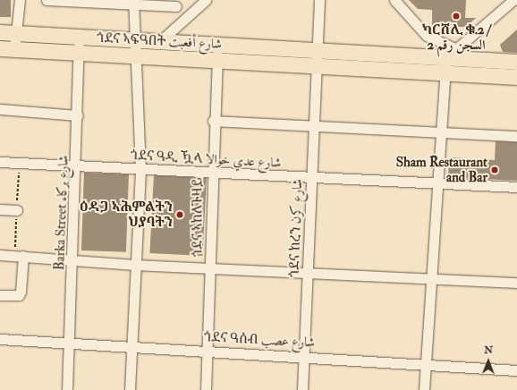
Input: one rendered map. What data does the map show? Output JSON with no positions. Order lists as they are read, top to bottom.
{
  "streets": {
    "highway": ["ጎደና ኣፍዓበት شارع أفعبت"],
    "street": [
      "ጎደና ዓዲ ዃላ شارع عدي خوالا",
      "Barka Street شارع بركاء",
      "ጎደና ኣከለጉዛይ",
      "ጎደና ከረን شارع كرن",
      "ጎደና ዓሰብ شارع عصب"
    ]
  },
  "crossings": [
    ["ጎደና ኣፍዓበት شارع أفعبت", "Barka Street شارع بركاء"],
    ["ጎደና ኣፍዓበት شارع أفعبت", "ጎደና ኣከለጉዛይ"],
    ["ጎደና ኣፍዓበት شارع أفعبت", "ጎደና ከረን شارع كرن"],
    ["ጎደና ዓዲ ዃላ شارع عدي خوالا", "Barka Street شارع بركاء"],
    ["ጎደና ዓዲ ዃላ شارع عدي خوالا", "ጎደና ኣከለጉዛይ"],
    ["ጎደና ዓዲ ዃላ شارع عدي خوالا", "ጎደና ከረን شارع كرن"],
    ["Barka Street شارع بركاء", "ጎደና ዓሰብ شارع عصب"],
    ["ጎደና ኣከለጉዛይ", "ጎደና ዓሰብ شارع عصب"],
    ["ጎደና ከረን شارع كرن", "ጎደና ዓሰብ شارع عصب"]
  ],
  "places": ["ካርሸሊ ቁ.2 / السجن رقم 2", "Sham Restaurant and Bar", "ዕዳጋ ኣሕምልትን ህያባትን"],
  "north": "top"
}
